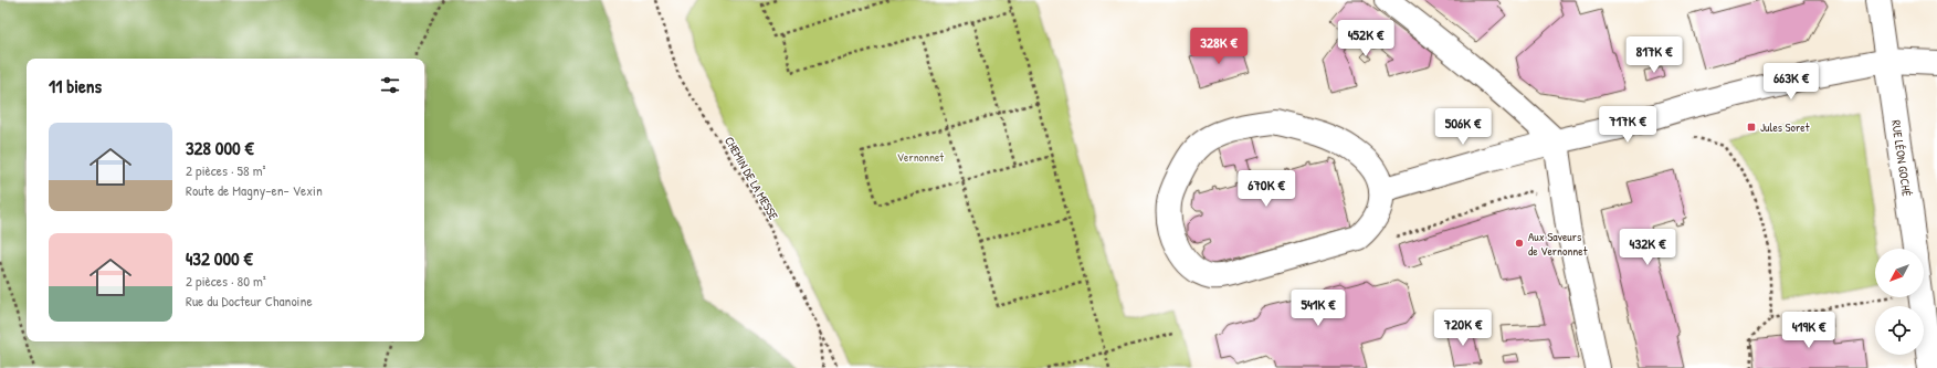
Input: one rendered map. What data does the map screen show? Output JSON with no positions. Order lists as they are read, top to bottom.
{
  "streets": {
    "street": ["RUE LÉON GOCHÉ"],
    "path": ["CHEMIN DE LA MESSE"]
  },
  "parks": ["Vernonnet"],
  "places": {
    "transit": ["Jules Soret"],
    "other": ["Aux Saveurs de Vernonnet"]
  },
  "north": "bottom left",
  "page": {
    "price": [
      "452K €",
      "328K €",
      "817K €",
      "663K €",
      "717K €",
      "506K €",
      "670K €",
      "432K €",
      "541K €",
      "720K €",
      "419K €"
    ],
    "heading": "11 biens",
    "list": [
      {
        "name": "328 000 €",
        "note": "2 pièces · 58 m² · Route de Magny-en- Vexin"
      },
      {
        "name": "432 000 €",
        "note": "2 pièces · 80 m² · Rue du Docteur Chanoine"
      }
    ]
  }
}
